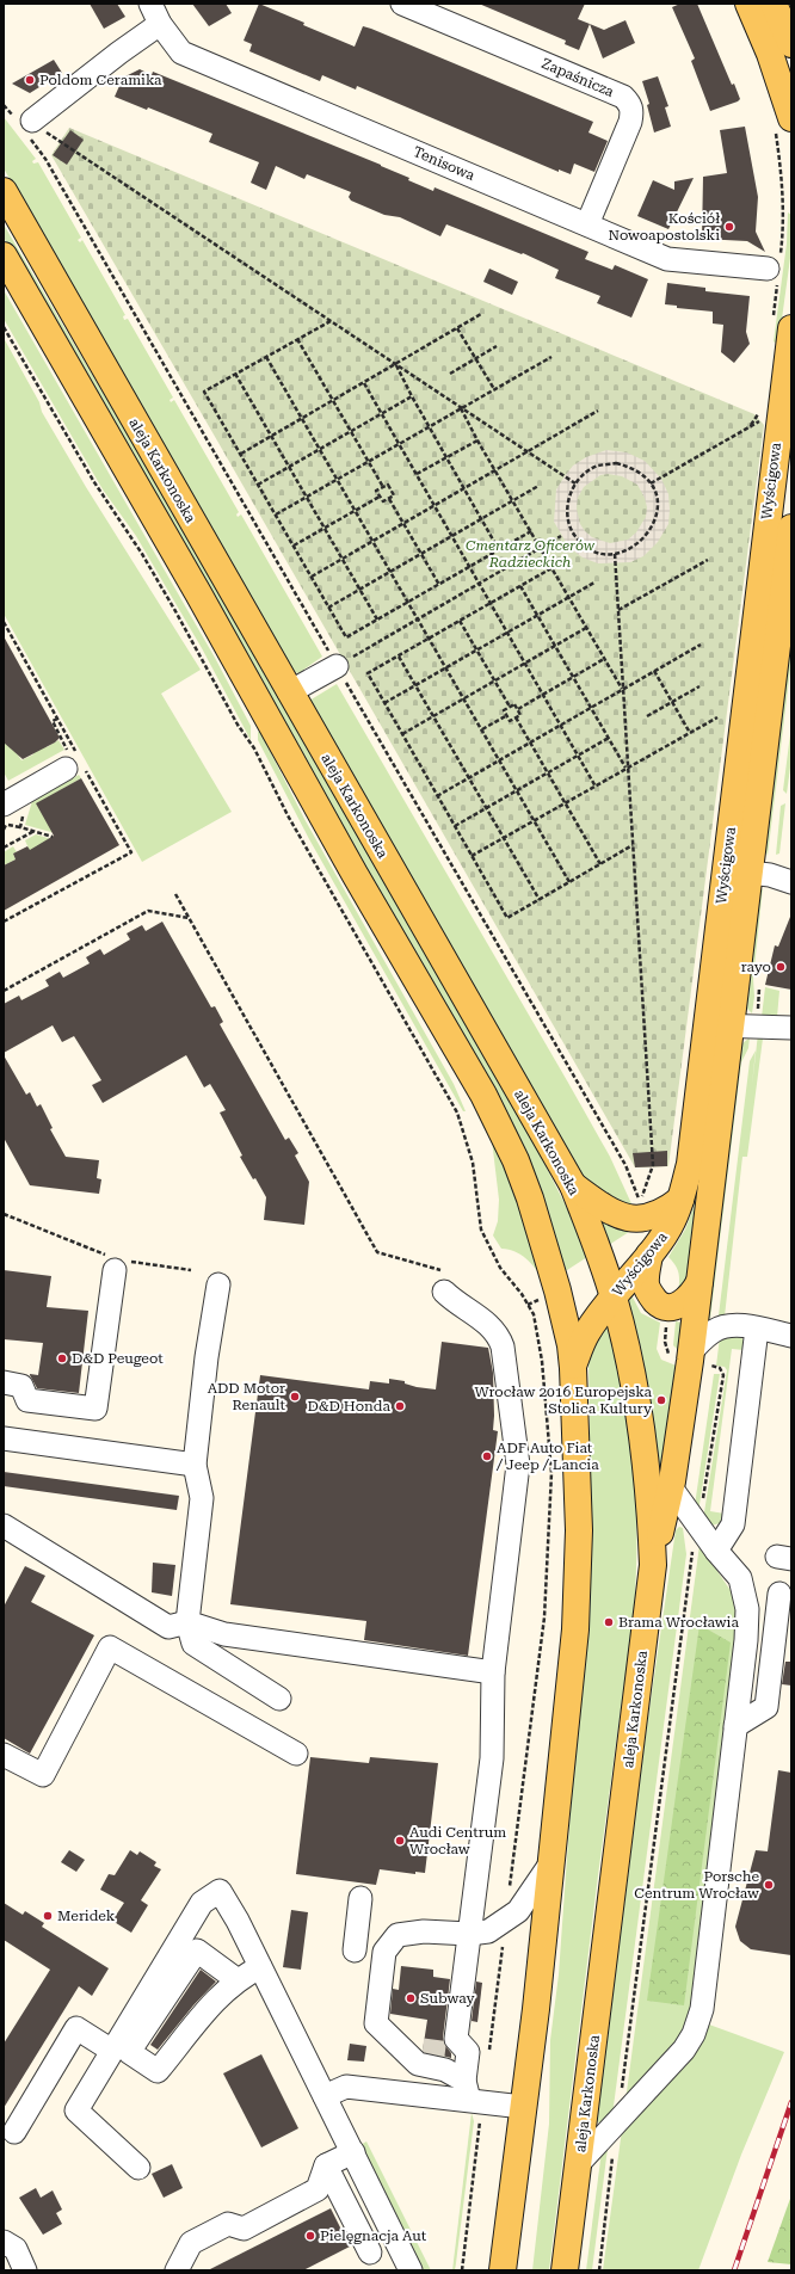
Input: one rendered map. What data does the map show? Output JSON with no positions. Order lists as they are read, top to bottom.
{
  "streets": {
    "main road": ["aleja Karkonoska", "Wyścigowa"],
    "street": ["Zapaśnicza", "Tenisowa"]
  },
  "crossings": [
    ["Zapaśnicza", "Tenisowa"],
    ["aleja Karkonoska", "Wyścigowa"]
  ],
  "parks": ["Cmentarz Oficerów Radzieckich"],
  "places": [
    "Poldom Ceramika",
    "Kościół Nowoapostolski",
    "rayo",
    "D&D Peugeot",
    "ADD Motor Renault",
    "Wrocław 2016 Europejska Stolica Kultury",
    "D&D Honda",
    "ADF Auto Fiat / Jeep / Lancia",
    "Brama Wrocławia",
    "Audi Centrum Wrocław",
    "Porsche Centrum Wrocław",
    "Meridek",
    "Subway",
    "Pielęgnacja Aut"
  ]
}
